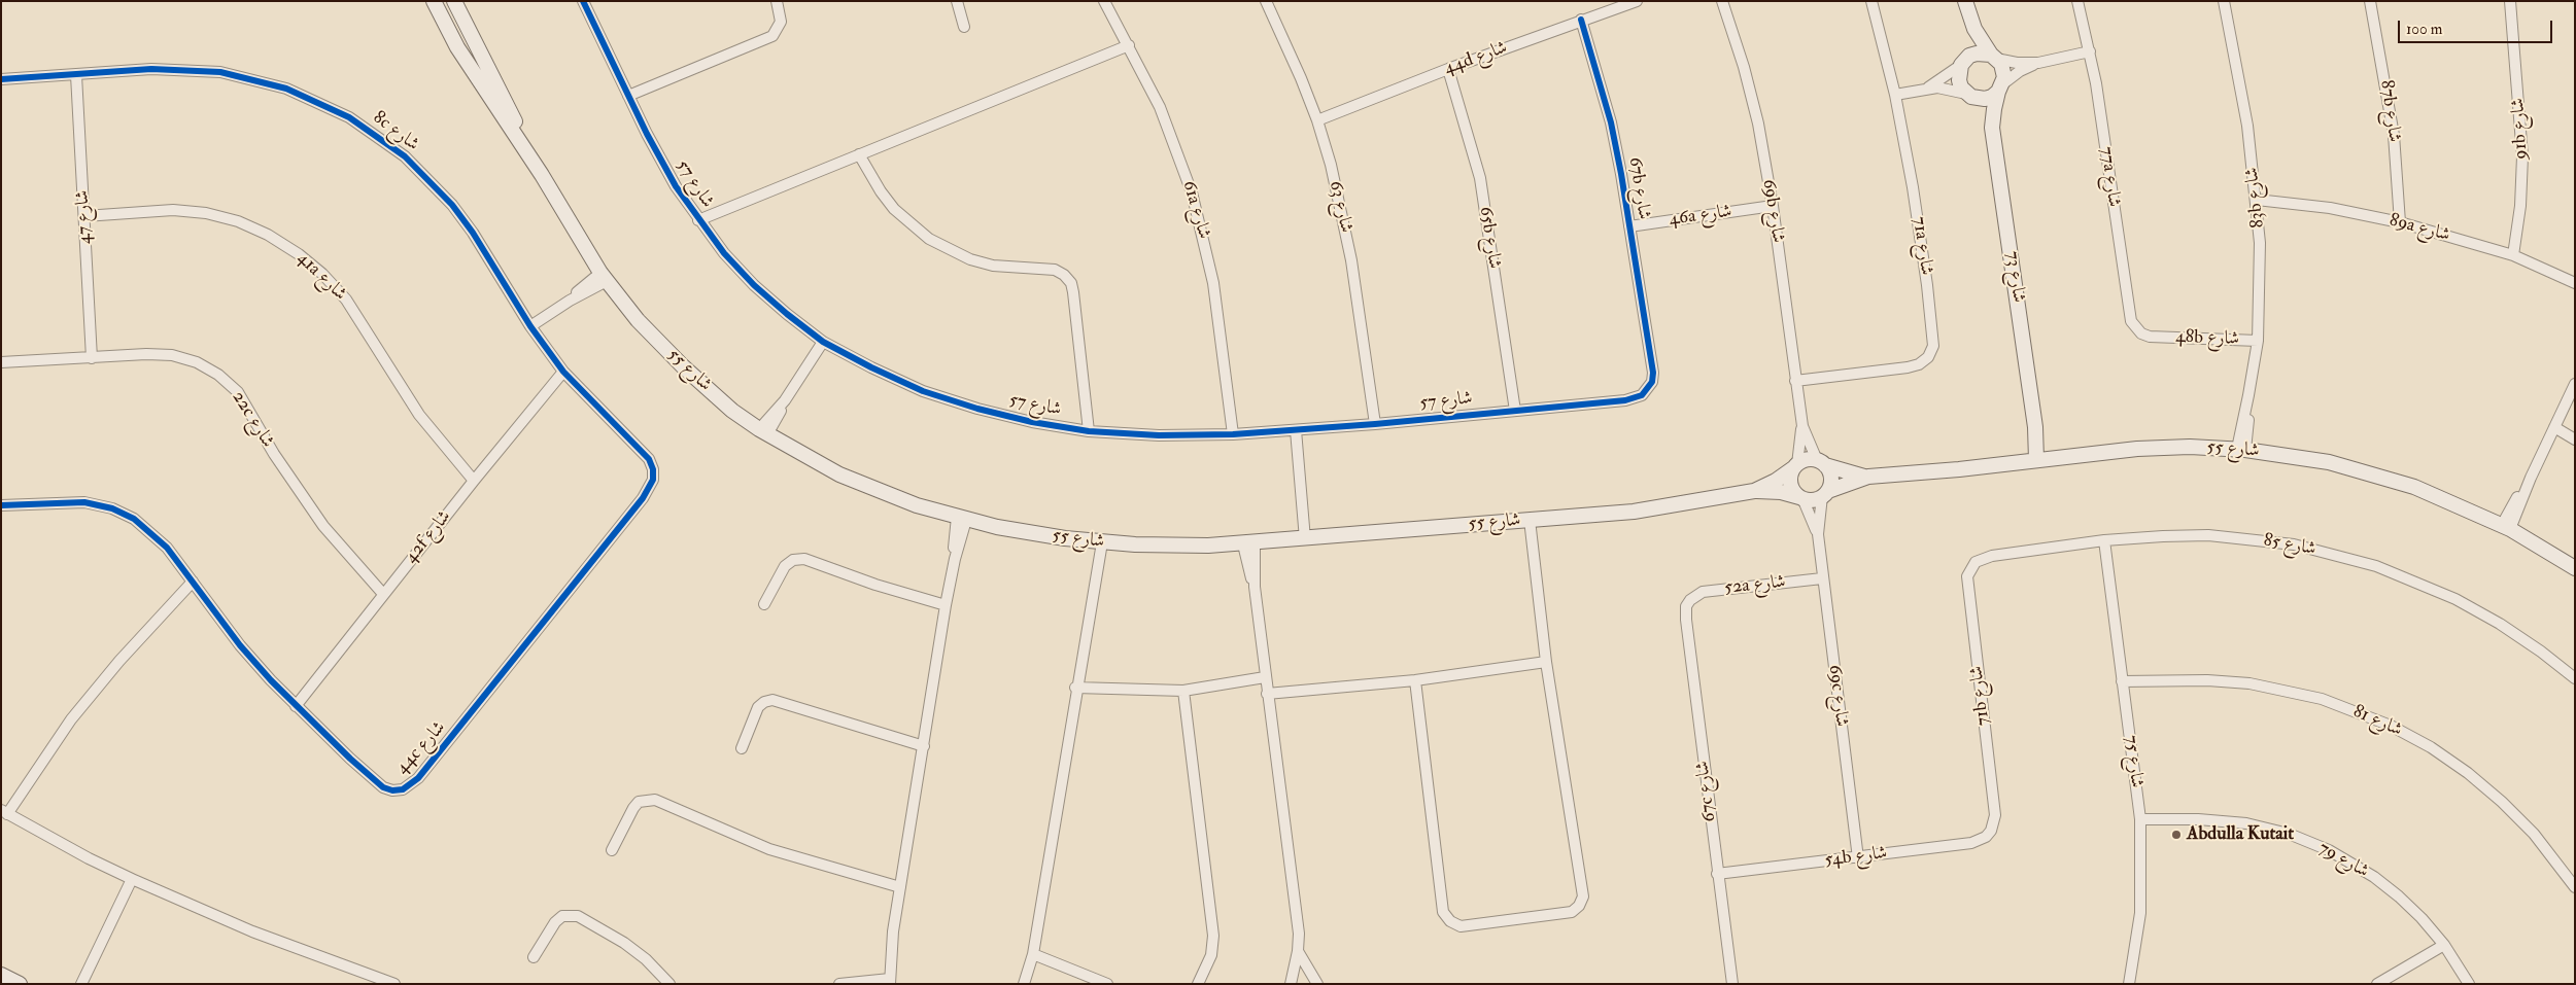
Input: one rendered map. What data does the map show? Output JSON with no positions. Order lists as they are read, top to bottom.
{
  "streets": {
    "street": [
      "44d شارع",
      "87b شارع",
      "91b شارع",
      "8c شارع",
      "77a شارع",
      "شارع 57",
      "67b شارع",
      "83b شارع",
      "شارع 63",
      "61a شارع",
      "69b شارع",
      "46a شارع",
      "شارع 47",
      "89a شارع",
      "65b شارع",
      "71a شارع",
      "41a شارع",
      "شارع 73",
      "48b شارع",
      "شارع 55",
      "22c شارع",
      "42f شارع",
      "شارع 85",
      "52a شارع",
      "69c شارع",
      "71b شارع",
      "شارع 81",
      "44c شارع",
      "شارع 75",
      "67c شارع",
      "54b شارع",
      "شارع 79"
    ]
  },
  "crossings": [
    ["44d شارع", "67b شارع"],
    ["44d شارع", "شارع 63"],
    ["44d شارع", "65b شارع"],
    ["87b شارع", "89a شارع"],
    ["91b شارع", "89a شارع"],
    ["8c شارع", "شارع 47"],
    ["8c شارع", "42f شارع"],
    ["8c شارع", "44c شارع"],
    ["77a شارع", "48b شارع"],
    ["شارع 57", "67b شارع"],
    ["شارع 57", "شارع 63"],
    ["شارع 57", "61a شارع"],
    ["شارع 57", "65b شارع"],
    ["67b شارع", "46a شارع"],
    ["83b شارع", "89a شارع"],
    ["83b شارع", "48b شارع"],
    ["83b شارع", "شارع 55"],
    ["69b شارع", "46a شارع"],
    ["69b شارع", "71a شارع"],
    ["69b شارع", "شارع 55"],
    ["69b شارع", "69c شارع"],
    ["شارع 47", "41a شارع"],
    ["شارع 47", "22c شارع"],
    ["41a شارع", "42f شارع"],
    ["شارع 73", "شارع 55"],
    ["شارع 55", "69c شارع"],
    ["22c شارع", "42f شارع"],
    ["42f شارع", "44c شارع"],
    ["شارع 85", "71b شارع"],
    ["شارع 85", "شارع 75"],
    ["52a شارع", "69c شارع"],
    ["52a شارع", "67c شارع"],
    ["69c شارع", "54b شارع"],
    ["71b شارع", "54b شارع"],
    ["شارع 81", "شارع 75"],
    ["شارع 75", "شارع 79"],
    ["67c شارع", "54b شارع"]
  ],
  "places": ["Abdulla Kutait"],
  "scale_bar": "100 m"
}
